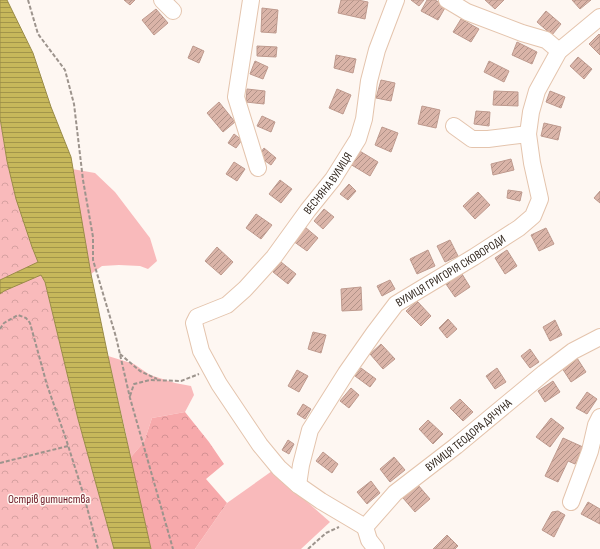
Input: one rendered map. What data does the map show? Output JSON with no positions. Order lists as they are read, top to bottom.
{
  "streets": {
    "street": ["ВЕСНЯНА ВУЛИЦЯ", "ВУЛИЦЯ ГРИГОРІЯ СКОВОРОДИ", "ВУЛИЦЯ ТЕОДОРА ДЯЧУНА"]
  },
  "parks": ["Острів дитинства"]
}
